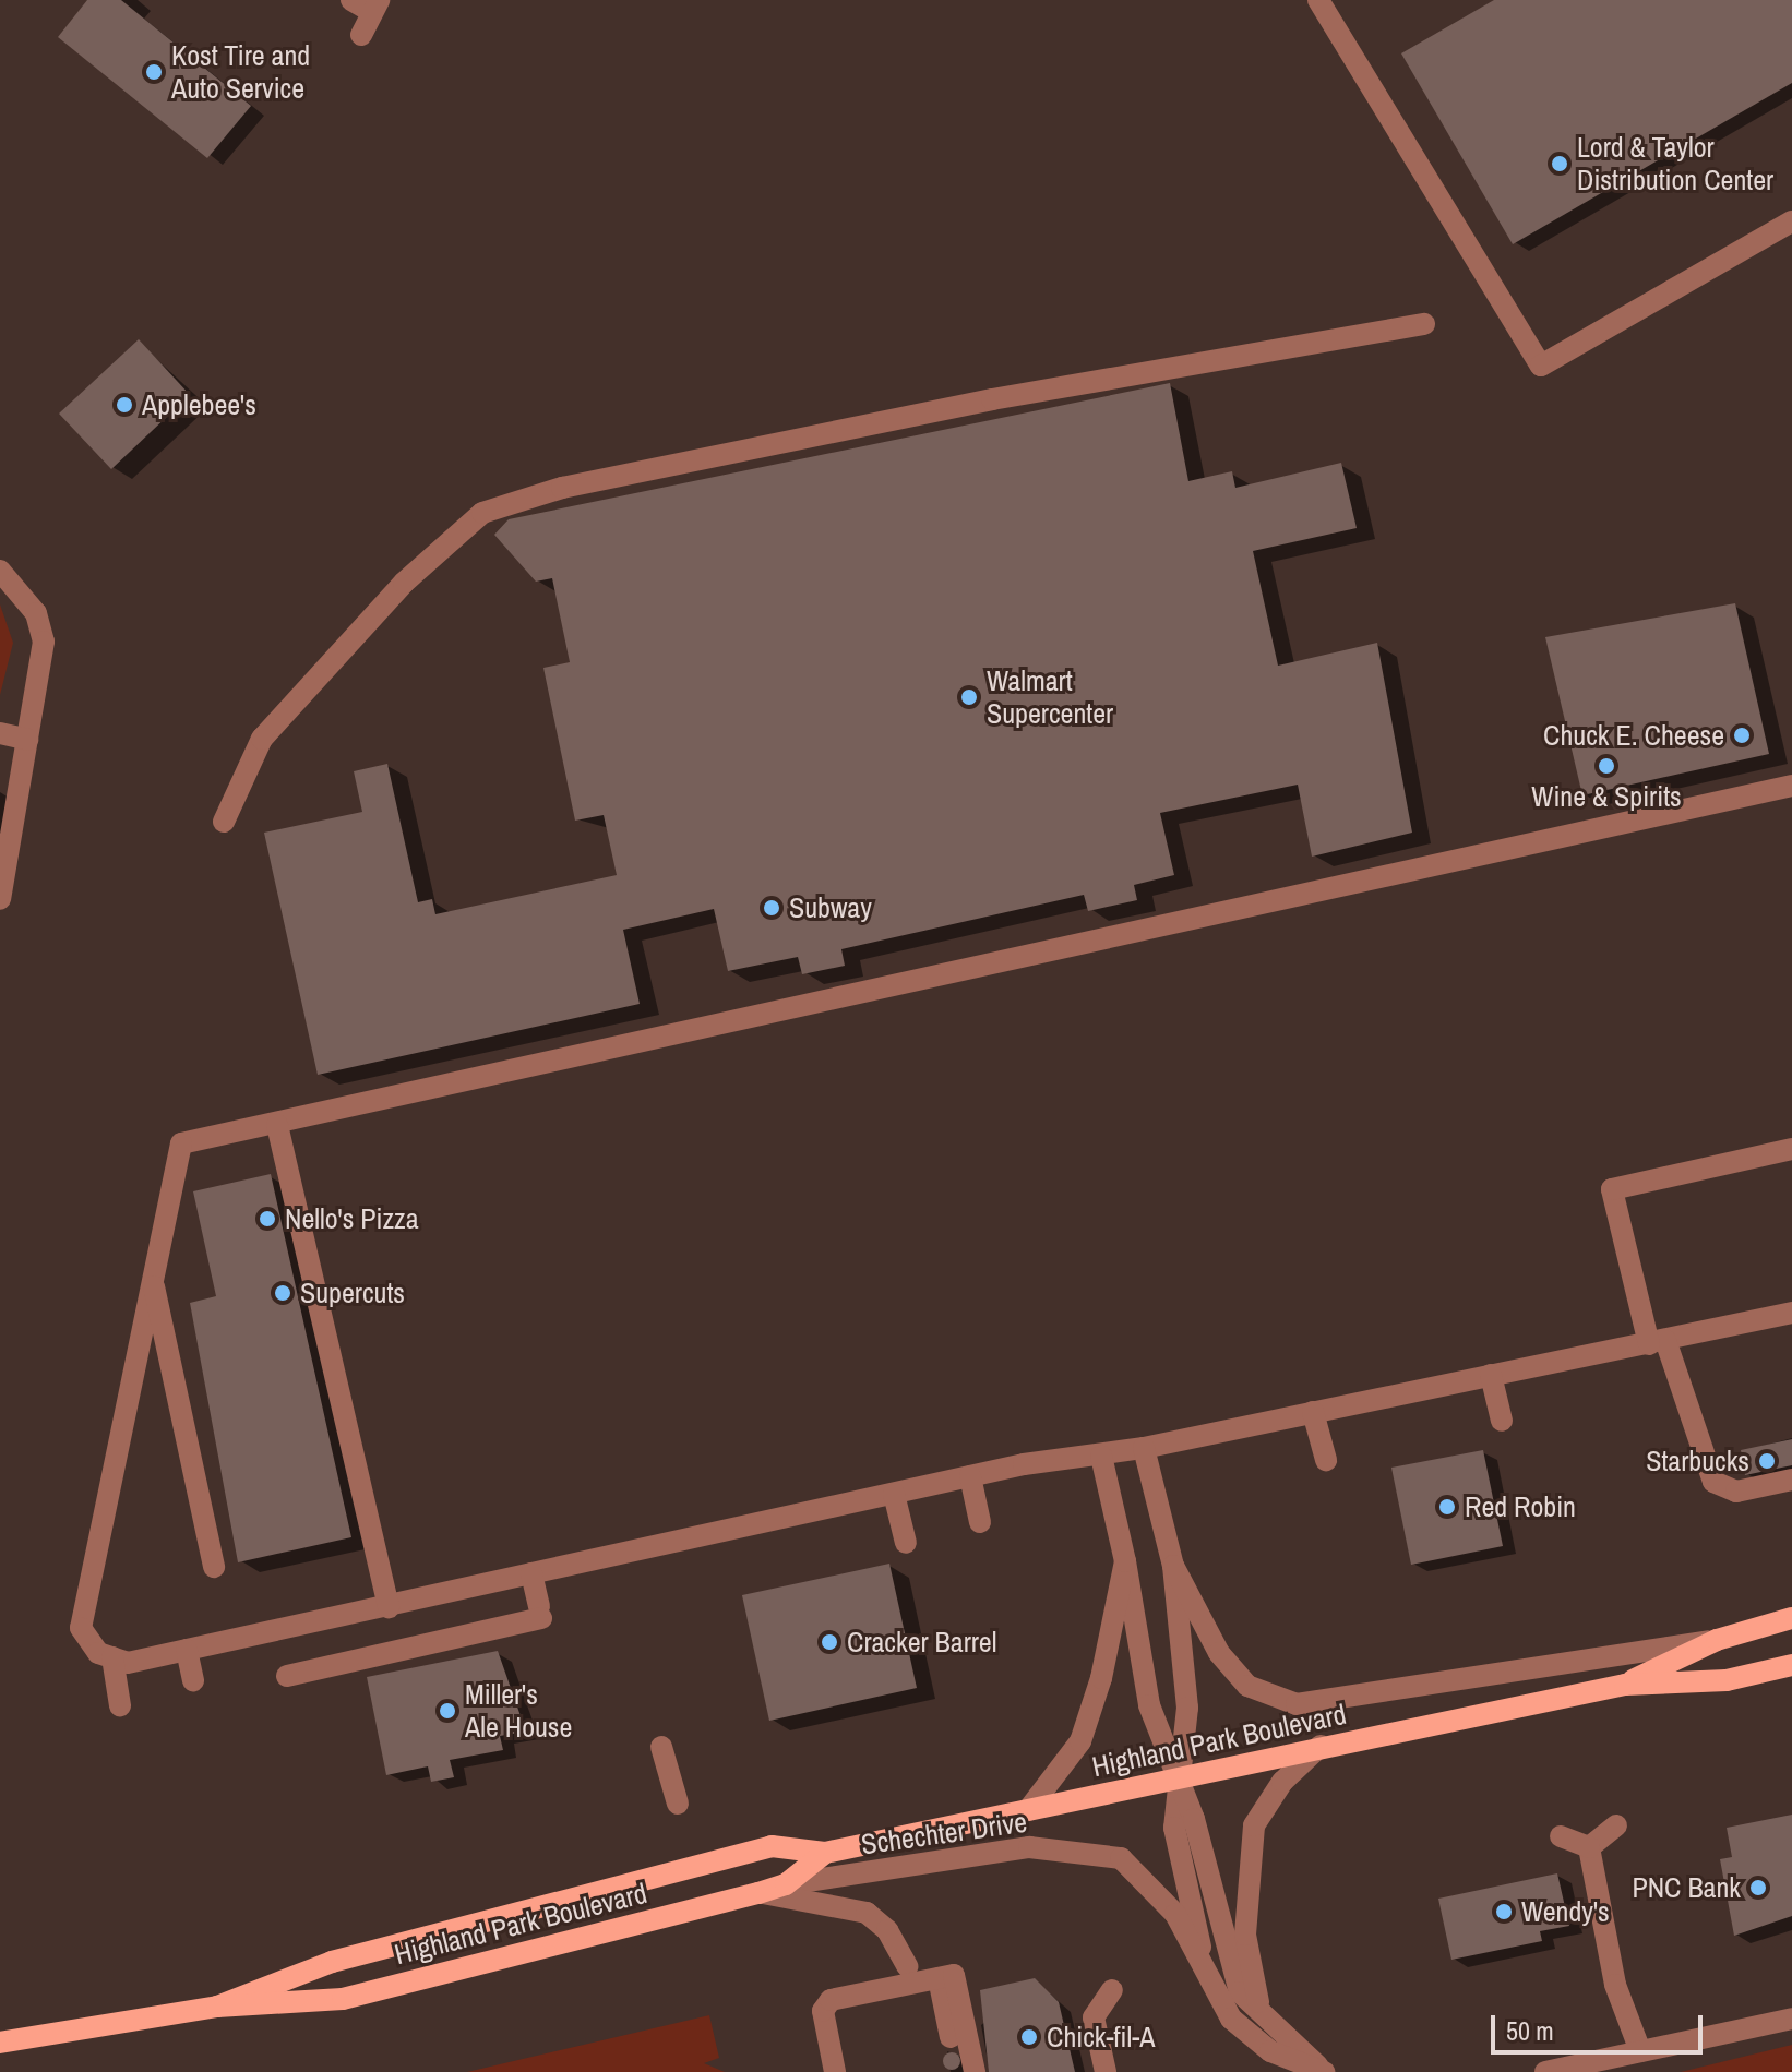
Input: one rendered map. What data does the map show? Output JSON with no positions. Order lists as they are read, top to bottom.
{
  "streets": {
    "main road": ["Highland Park Boulevard"],
    "lane": ["Schechter Drive"]
  },
  "crossings": [
    ["Highland Park Boulevard", "Schechter Drive"]
  ],
  "places": [
    "Kost Tire and Auto Service",
    "Lord & Taylor Distribution Center",
    "Applebee's",
    "Walmart Supercenter",
    "Chuck E. Cheese",
    "Wine & Spirits",
    "Subway",
    "Nello's Pizza",
    "Supercuts",
    "Starbucks",
    "Red Robin",
    "Cracker Barrel",
    "Miller's Ale House",
    "PNC Bank",
    "Wendy's",
    "Chick-fil-A"
  ],
  "scale_bar": "50 m"
}
